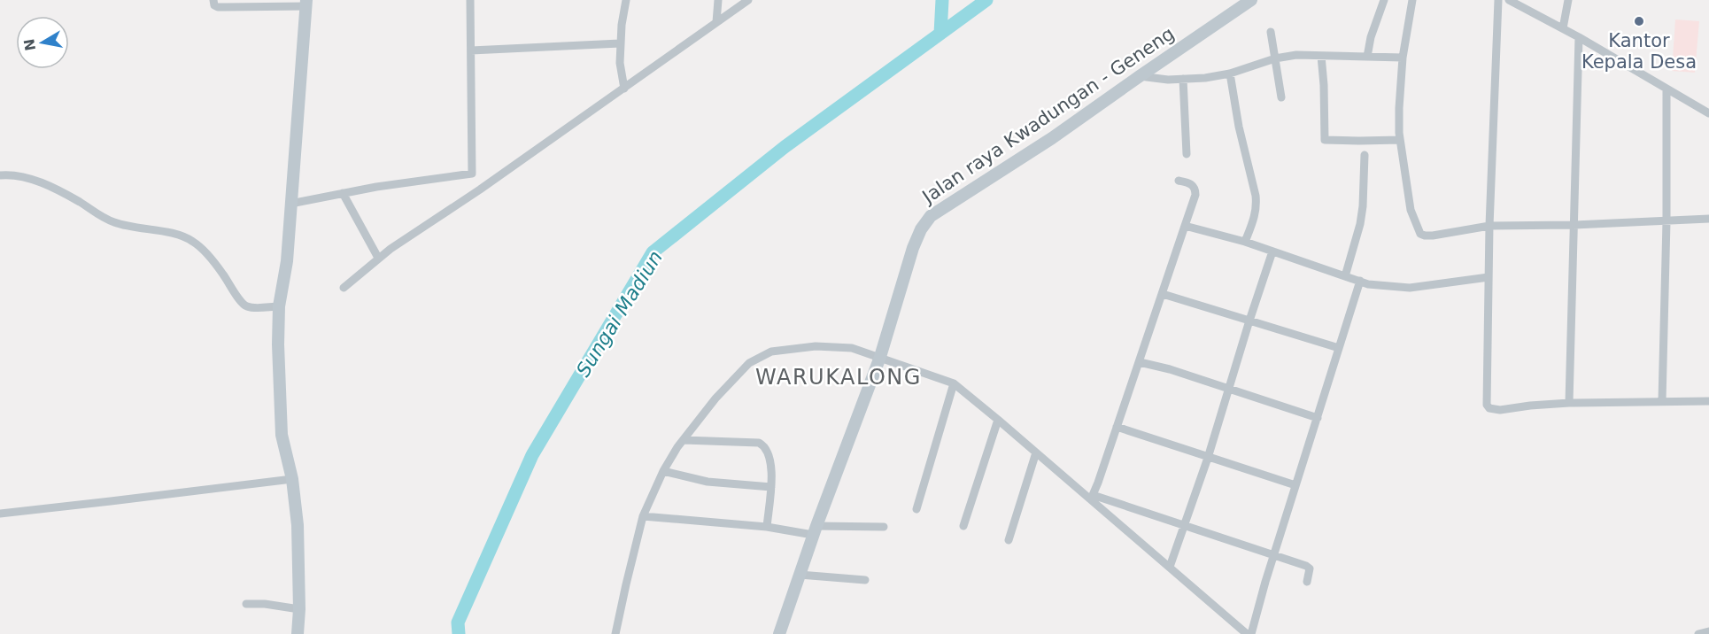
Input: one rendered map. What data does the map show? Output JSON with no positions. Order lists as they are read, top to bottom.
{
  "streets": {
    "main road": ["Jalan raya Kwadungan - Geneng"]
  },
  "districts": ["WARUKALONG"],
  "water": ["Sungai Madiun"],
  "places": ["Kantor Kepala Desa"],
  "north": "left"
}
